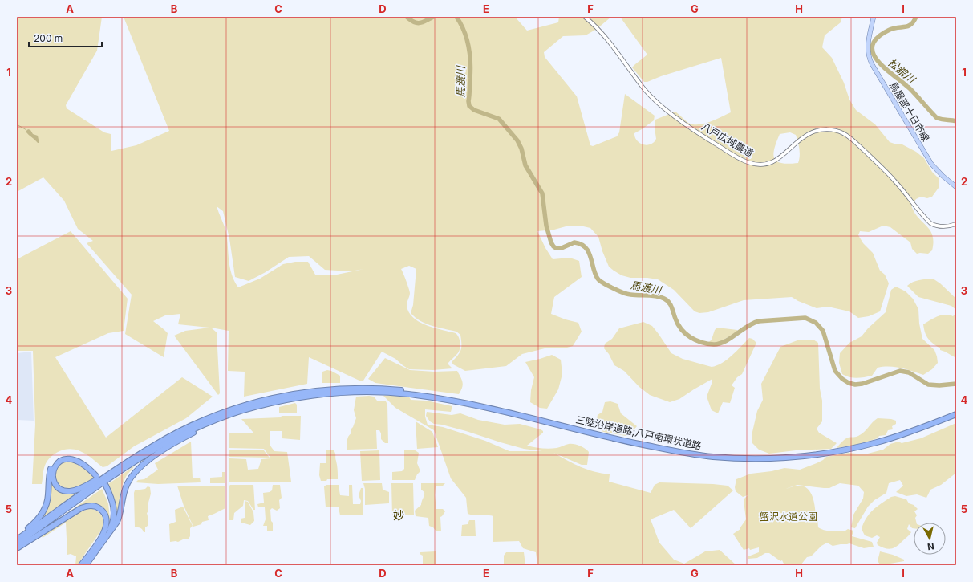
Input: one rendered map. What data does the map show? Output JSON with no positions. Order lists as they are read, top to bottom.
{
  "streets": {
    "highway": ["三陸沿岸道路;八戸南環状道路"],
    "main road": ["鳥屋部十日市線"],
    "street": ["八戸広域農道"]
  },
  "districts": ["妙"],
  "water": ["松舘川", "馬渡川"],
  "parks": ["蟹沢水道公園"],
  "scale_bar": "200 m",
  "north": "bottom",
  "grid": {
    "columns": [
      "A",
      "B",
      "C",
      "D",
      "E",
      "F",
      "G",
      "H",
      "I"
    ],
    "rows": [
      "1",
      "2",
      "3",
      "4",
      "5"
    ]
  }
}
